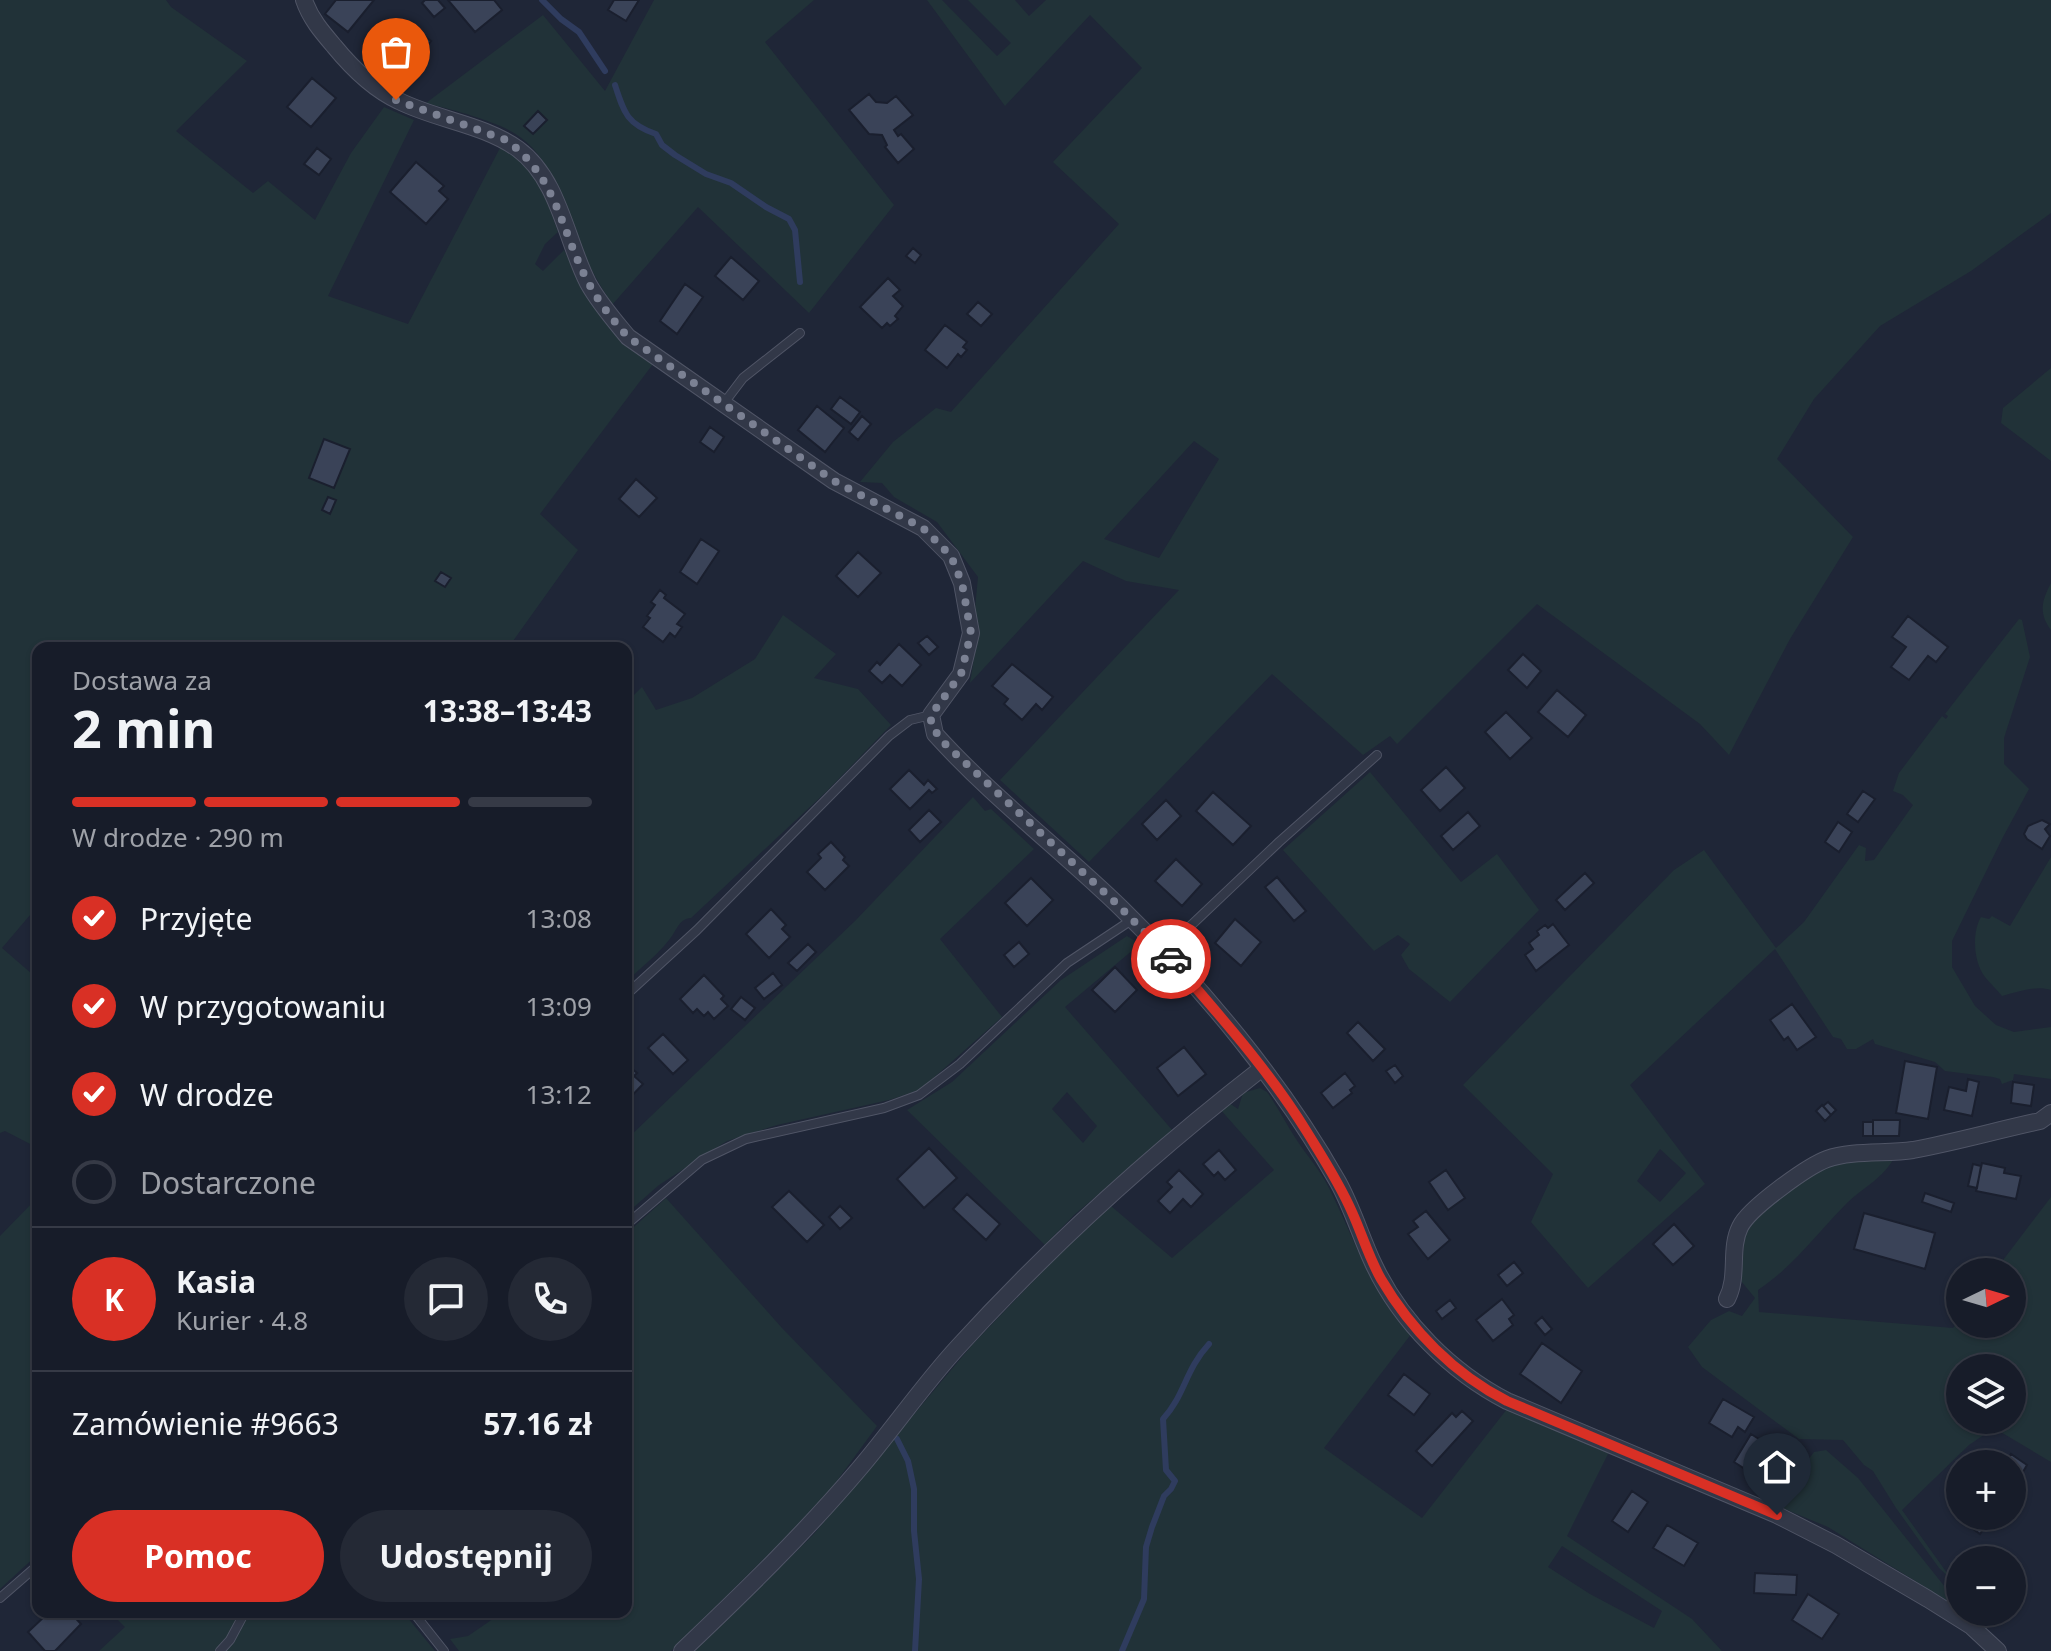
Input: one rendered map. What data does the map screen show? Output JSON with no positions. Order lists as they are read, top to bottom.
{
  "north": "right",
  "page": {
    "heading": ["2 min", "Dostawa za", "13:38–13:43"],
    "panel": [
      "Kasia",
      "Kurier · 4.8",
      "Zamówienie #9663",
      "57.16 zł"
    ],
    "bar": "W drodze · 290 m",
    "list": [
      ["Przyjęte", "13:08"],
      ["W przygotowaniu", "13:09"],
      ["W drodze", "13:12"],
      "Dostarczone"
    ],
    "round": "K",
    "map_buttons": ["+", "−"],
    "buttons": ["Pomoc", "Udostępnij"]
  }
}
